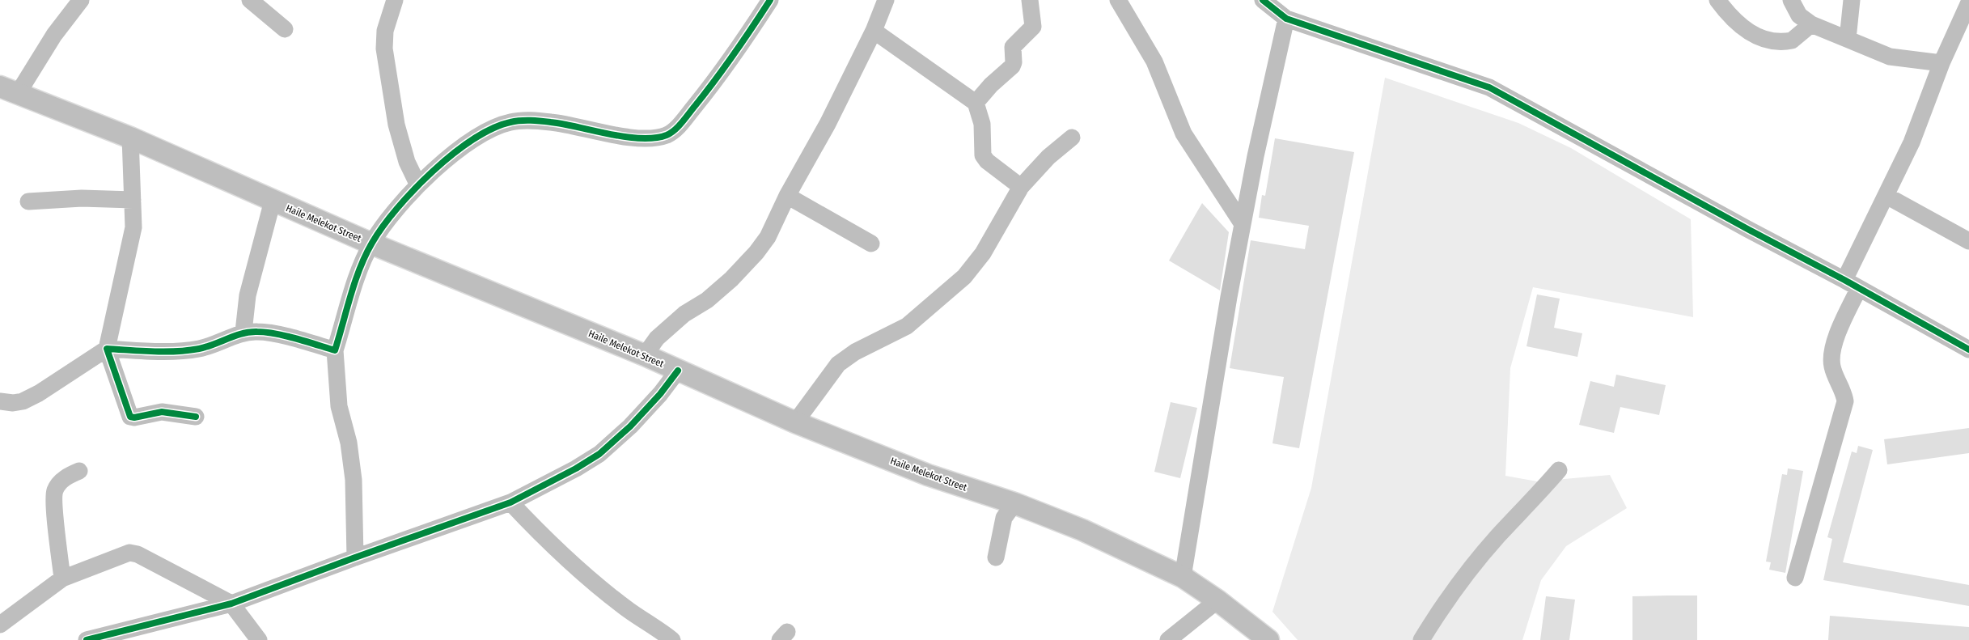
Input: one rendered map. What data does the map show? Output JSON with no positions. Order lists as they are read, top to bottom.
{
  "streets": {
    "main road": ["Haile Melekot Street"]
  }
}
